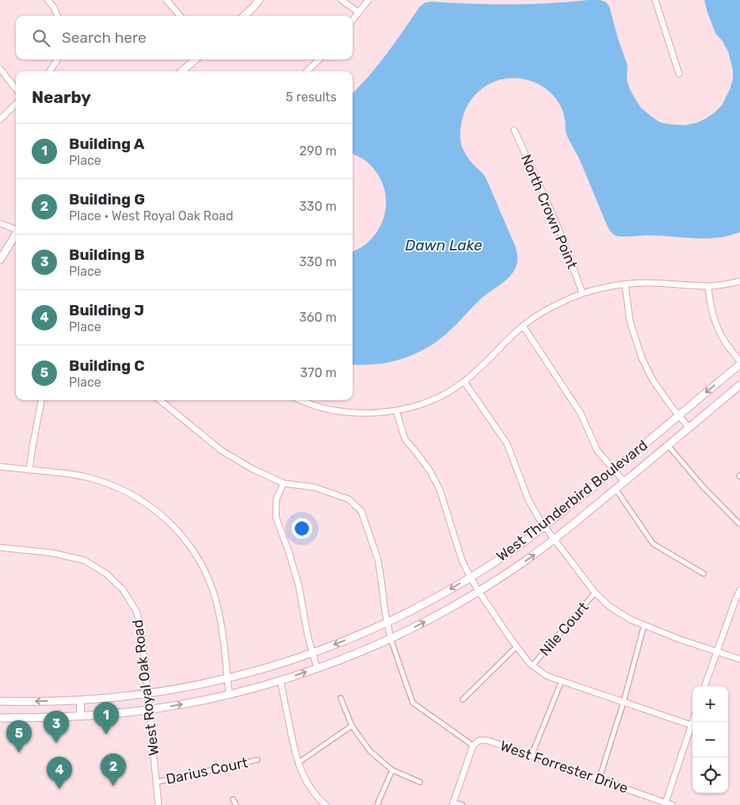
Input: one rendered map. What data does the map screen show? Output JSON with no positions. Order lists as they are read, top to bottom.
{
  "streets": {
    "street": [
      "North Crown Point",
      "West Thunderbird Boulevard",
      "Nile Court",
      "West Royal Oak Road",
      "West Forrester Drive",
      "Darius Court"
    ]
  },
  "crossings": [
    ["West Thunderbird Boulevard", "West Royal Oak Road"],
    ["West Royal Oak Road", "Darius Court"]
  ],
  "water": ["Dawn Lake"],
  "page": {
    "search": "Search here",
    "heading": ["Nearby", "5 results"],
    "list": [
      {
        "mark": "1",
        "name": "Building A",
        "note": "Place",
        "value": "290 m"
      },
      {
        "mark": "2",
        "name": "Building G",
        "note": "Place · West Royal Oak Road",
        "value": "330 m"
      },
      {
        "mark": "3",
        "name": "Building B",
        "note": "Place",
        "value": "330 m"
      },
      {
        "mark": "4",
        "name": "Building J",
        "note": "Place",
        "value": "360 m"
      },
      {
        "mark": "5",
        "name": "Building C",
        "note": "Place",
        "value": "370 m"
      }
    ],
    "map_buttons": ["+", "−"],
    "pins": [
      "1",
      "3",
      "5",
      "2",
      "4"
    ]
  }
}
